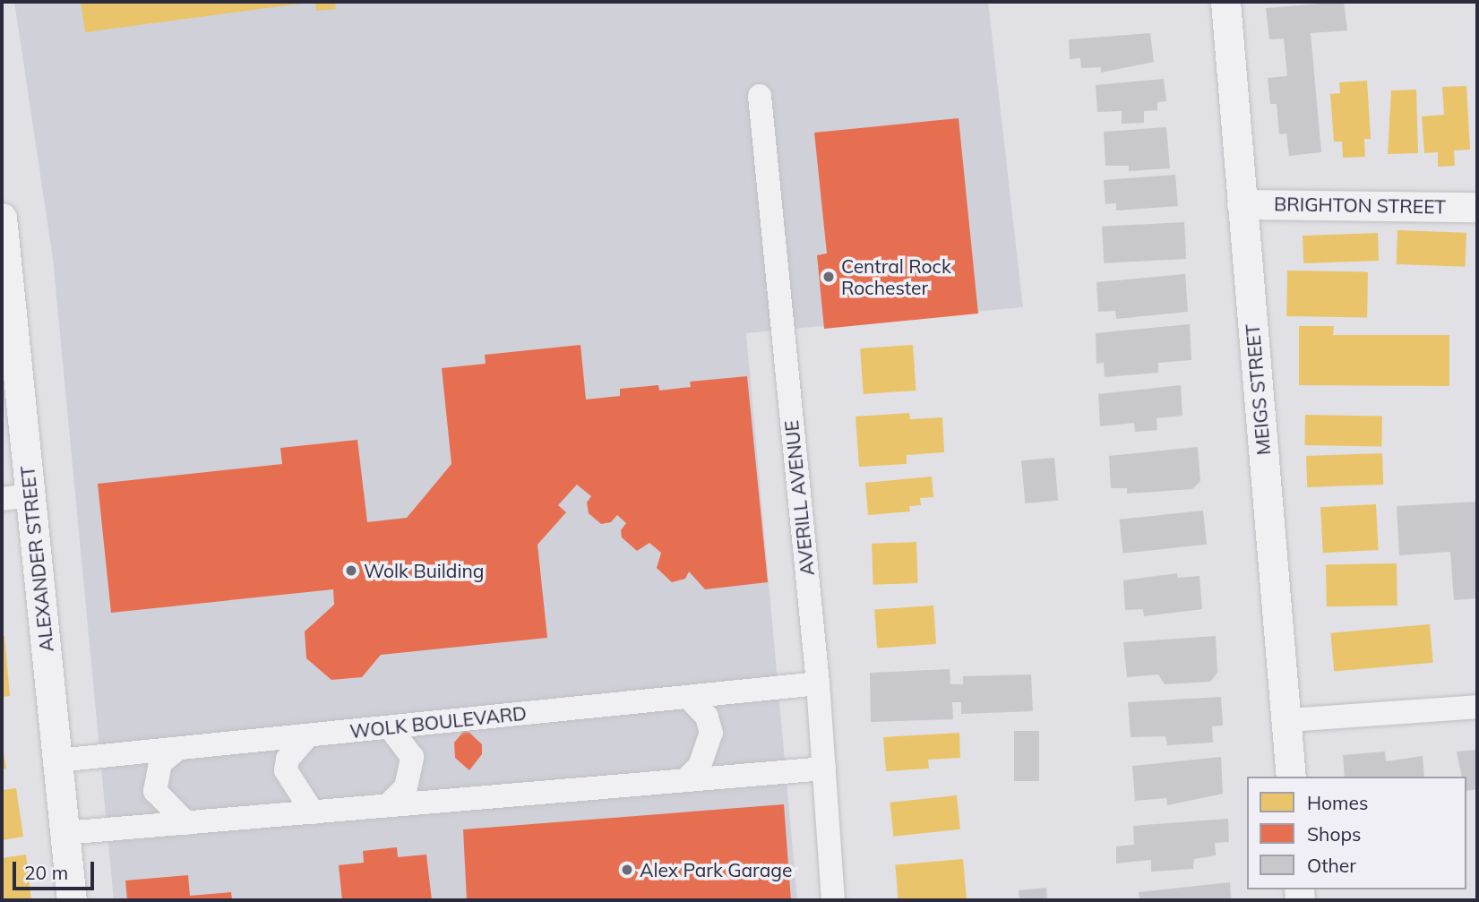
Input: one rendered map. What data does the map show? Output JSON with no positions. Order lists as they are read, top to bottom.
{
  "streets": {
    "street": [
      "BRIGHTON STREET",
      "MEIGS STREET",
      "AVERILL AVENUE",
      "ALEXANDER STREET",
      "WOLK BOULEVARD"
    ]
  },
  "crossings": [
    ["BRIGHTON STREET", "MEIGS STREET"],
    ["AVERILL AVENUE", "WOLK BOULEVARD"],
    ["ALEXANDER STREET", "WOLK BOULEVARD"]
  ],
  "places": ["Central Rock Rochester", "Wolk Building", "Alex Park Garage"],
  "legend": ["Homes", "Shops", "Other"],
  "scale_bar": "20 m"
}
